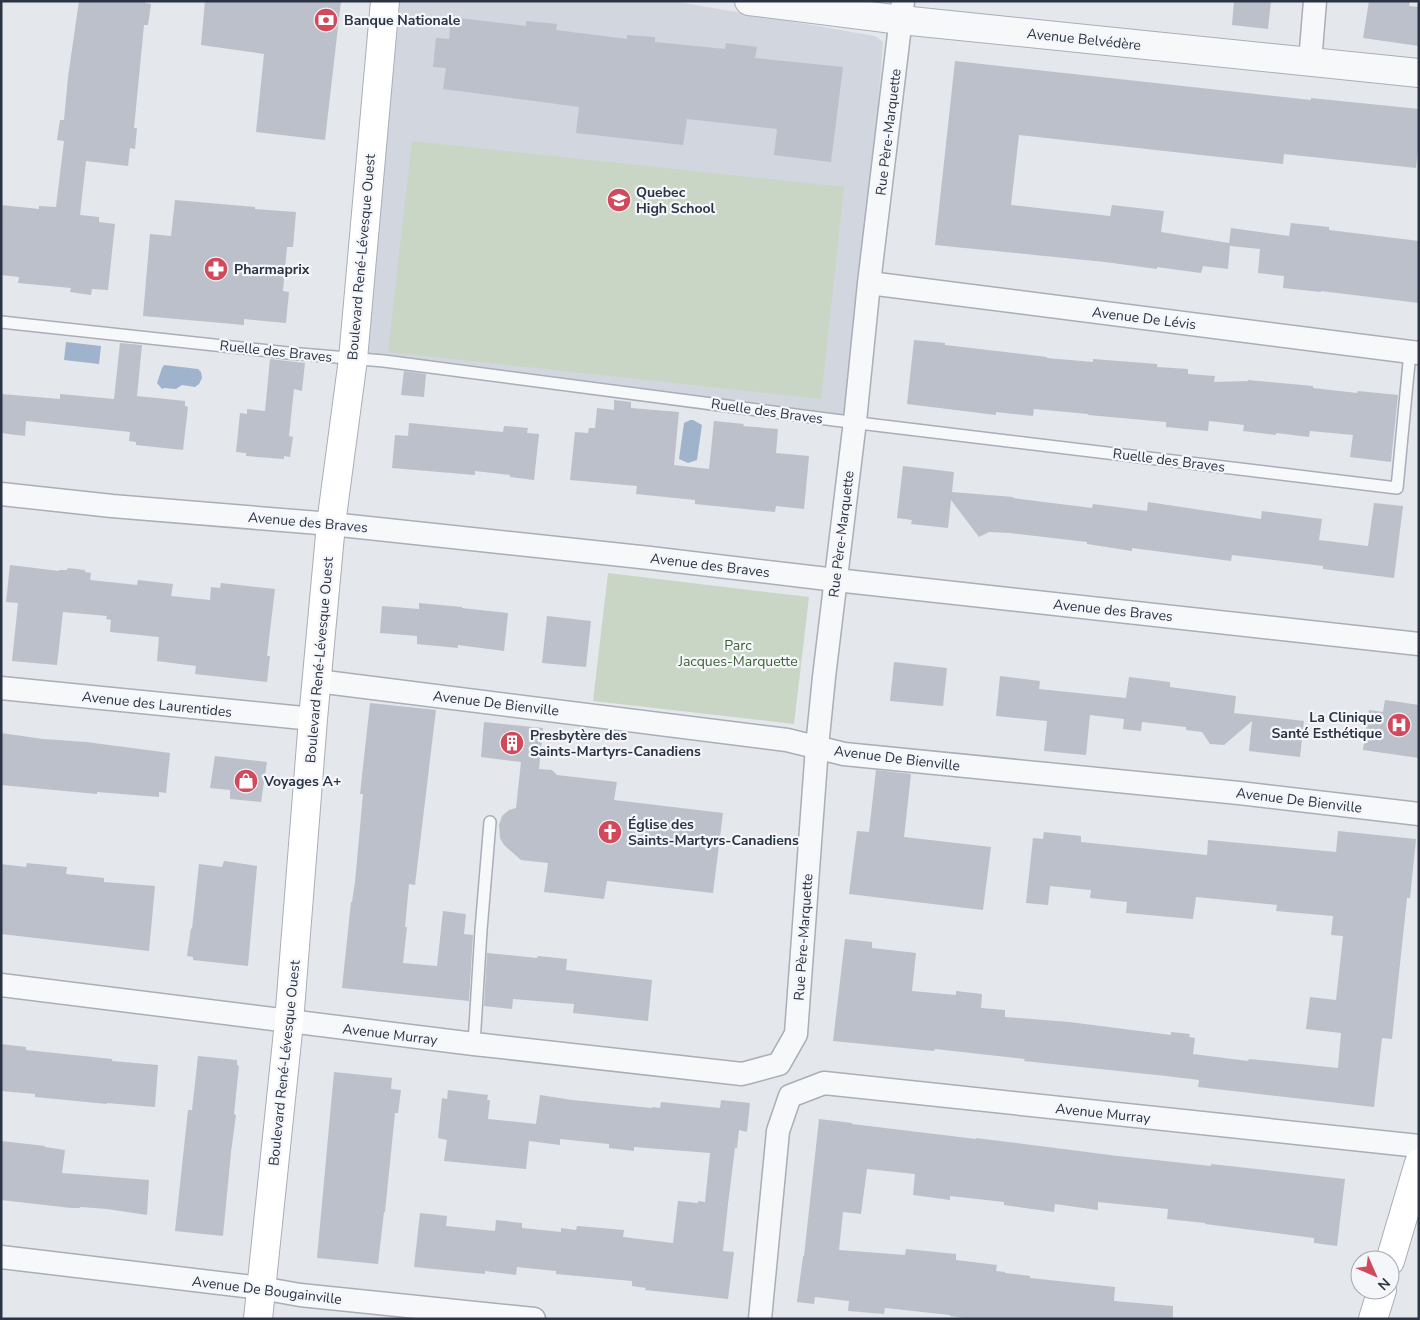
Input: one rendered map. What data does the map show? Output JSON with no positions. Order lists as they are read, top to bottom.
{
  "streets": {
    "main road": ["Boulevard René-Lévesque Ouest"],
    "street": [
      "Avenue Belvédère",
      "Rue Père-Marquette",
      "Avenue De Lévis",
      "Avenue des Braves",
      "Avenue De Bienville",
      "Avenue des Laurentides",
      "Avenue Murray",
      "Avenue De Bougainville"
    ],
    "lane": ["Ruelle des Braves"]
  },
  "crossings": [
    ["Avenue Belvédère", "Rue Père-Marquette"],
    ["Rue Père-Marquette", "Avenue De Lévis"],
    ["Rue Père-Marquette", "Ruelle des Braves"],
    ["Rue Père-Marquette", "Avenue des Braves"],
    ["Rue Père-Marquette", "Avenue De Bienville"],
    ["Rue Père-Marquette", "Avenue Murray"],
    ["Boulevard René-Lévesque Ouest", "Ruelle des Braves"],
    ["Boulevard René-Lévesque Ouest", "Avenue des Braves"],
    ["Boulevard René-Lévesque Ouest", "Avenue De Bienville"],
    ["Boulevard René-Lévesque Ouest", "Avenue des Laurentides"],
    ["Boulevard René-Lévesque Ouest", "Avenue Murray"],
    ["Boulevard René-Lévesque Ouest", "Avenue De Bougainville"],
    ["Avenue De Lévis", "Ruelle des Braves"]
  ],
  "parks": ["Parc Jacques-Marquette"],
  "places": {
    "bank": ["Banque Nationale"],
    "school or university": ["Quebec High School"],
    "pharmacy": ["Pharmaprix"],
    "hospital": ["La Clinique Santé Esthétique"],
    "building": ["Presbytère des Saints-Martyrs-Canadiens"],
    "shop": ["Voyages A+"],
    "church": ["Église des Saints-Martyrs-Canadiens"]
  },
  "north": "bottom right"
}
